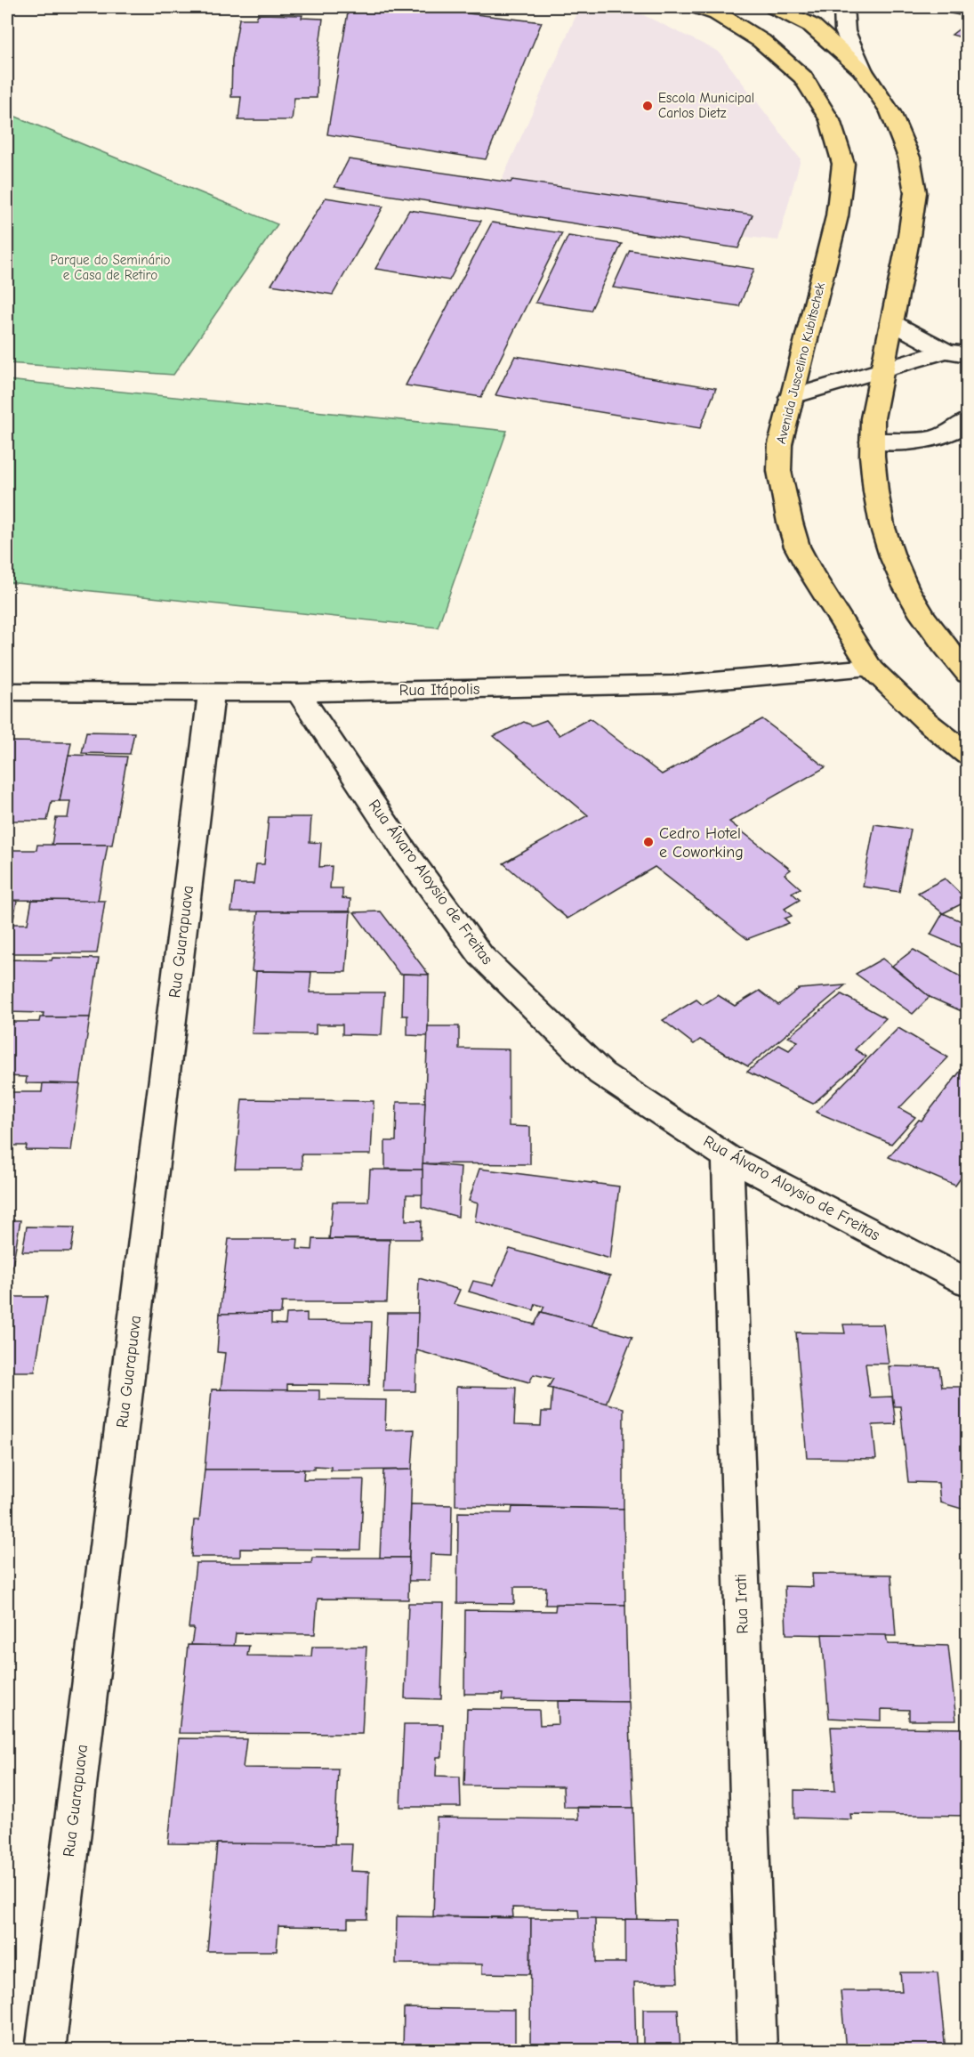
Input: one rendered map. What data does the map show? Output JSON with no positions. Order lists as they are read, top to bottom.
{
  "streets": {
    "main road": ["Avenida Juscelino Kubitschek"],
    "street": [
      "Rua Itápolis",
      "Rua Álvaro Aloysio de Freitas",
      "Rua Guarapuava",
      "Rua Irati"
    ]
  },
  "crossings": [
    ["Avenida Juscelino Kubitschek", "Rua Itápolis"],
    ["Rua Itápolis", "Rua Álvaro Aloysio de Freitas"],
    ["Rua Itápolis", "Rua Guarapuava"],
    ["Rua Álvaro Aloysio de Freitas", "Rua Irati"]
  ],
  "parks": ["Parque do Seminário e Casa de Retiro"],
  "places": ["Escola Municipal Carlos Dietz", "Cedro Hotel e Coworking"]
}
